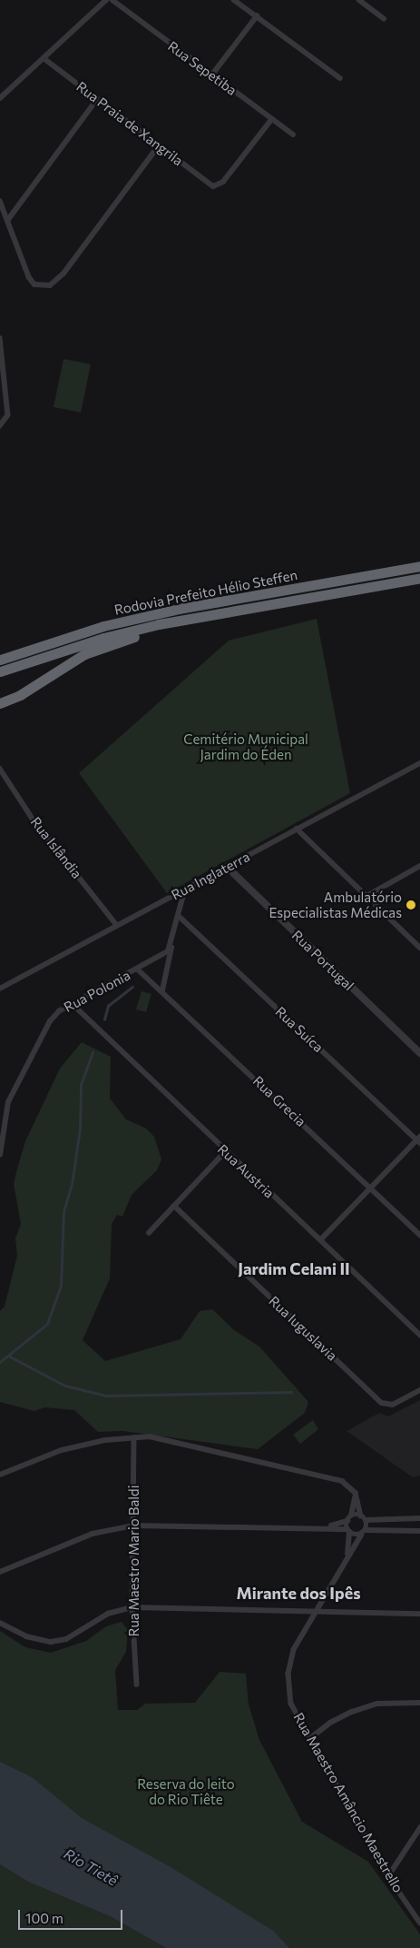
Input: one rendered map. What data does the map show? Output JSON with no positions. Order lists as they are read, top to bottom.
{
  "streets": {
    "highway": ["Rodovia Prefeito Hélio Steffen"],
    "street": [
      "Rua Sepetiba",
      "Rua Praia de Xangrila",
      "Rua Islândia",
      "Rua Inglaterra",
      "Rua Portugal",
      "Rua Polonia",
      "Rua Suíca",
      "Rua Grecia",
      "Rua Austria",
      "Rua Iuguslavia",
      "Rua Maestro Mario Baldi",
      "Rua Maestro Amâncio Maestrello"
    ]
  },
  "crossings": [
    ["Rua Sepetiba", "Rua Praia de Xangrila"],
    ["Rua Islândia", "Rua Inglaterra"],
    ["Rua Inglaterra", "Rua Portugal"],
    ["Rua Polonia", "Rua Grecia"],
    ["Rua Polonia", "Rua Austria"]
  ],
  "districts": ["Jardim Celani II", "Mirante dos Ipês"],
  "water": ["Rio Tietê"],
  "parks": ["Cemitério Municipal Jardim do Éden", "Reserva do leito do Rio Tiête"],
  "places": ["Ambulatório Especialistas Médicas"],
  "scale_bar": "100 m"
}
